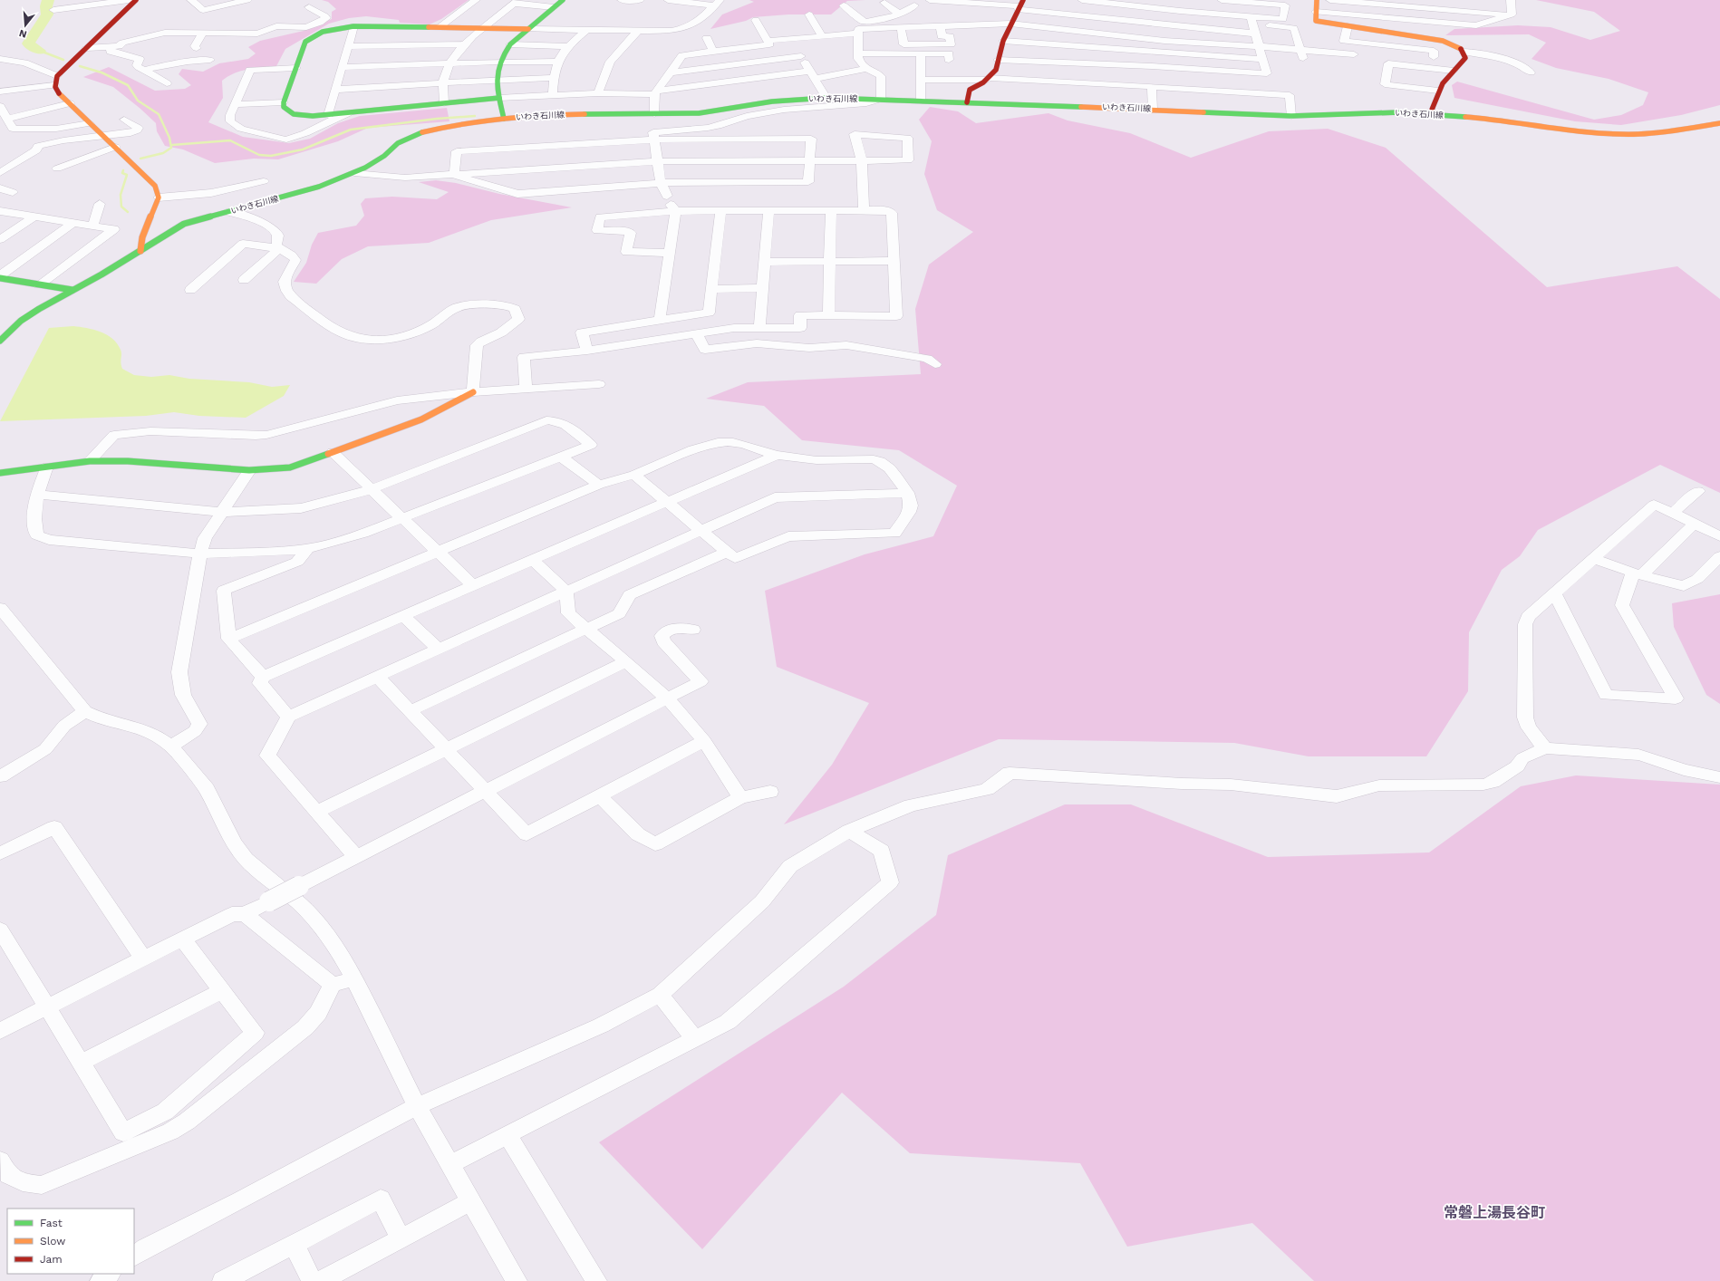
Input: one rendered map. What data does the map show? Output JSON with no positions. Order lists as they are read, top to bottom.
{
  "streets": {
    "street": ["いわき石川線"]
  },
  "districts": ["常磐上湯長谷町"],
  "legend": ["Fast", "Slow", "Jam"],
  "north": "bottom"
}
